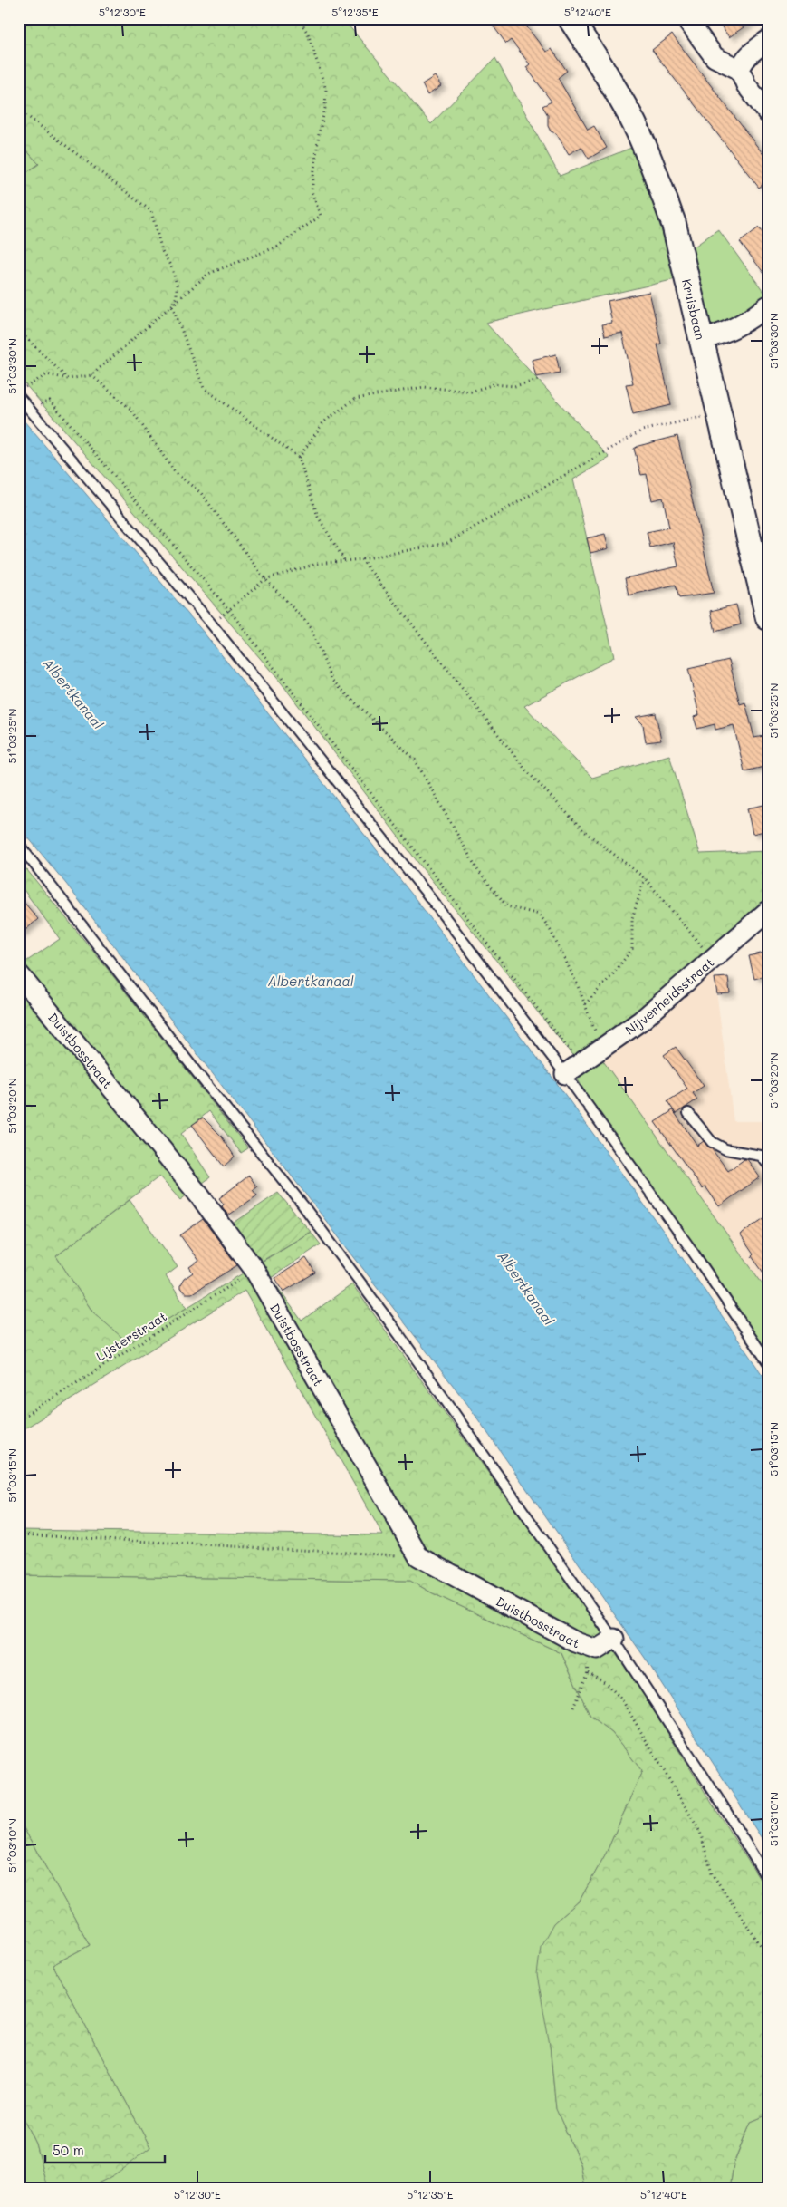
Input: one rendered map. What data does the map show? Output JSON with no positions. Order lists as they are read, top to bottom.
{
  "streets": {
    "street": ["Kruisbaan", "Nijverheidsstraat", "Duistbosstraat"],
    "path": ["Lijsterstraat"]
  },
  "crossings": [
    ["Duistbosstraat", "Lijsterstraat"]
  ],
  "water": ["Albertkanaal"],
  "scale_bar": "50 m",
  "coordinates": [
    "5°12'30\"E",
    "5°12'35\"E",
    "5°12'40\"E",
    "51°03'30\"N",
    "51°03'25\"N",
    "51°03'20\"N",
    "51°03'15\"N",
    "51°03'10\"N"
  ]
}
